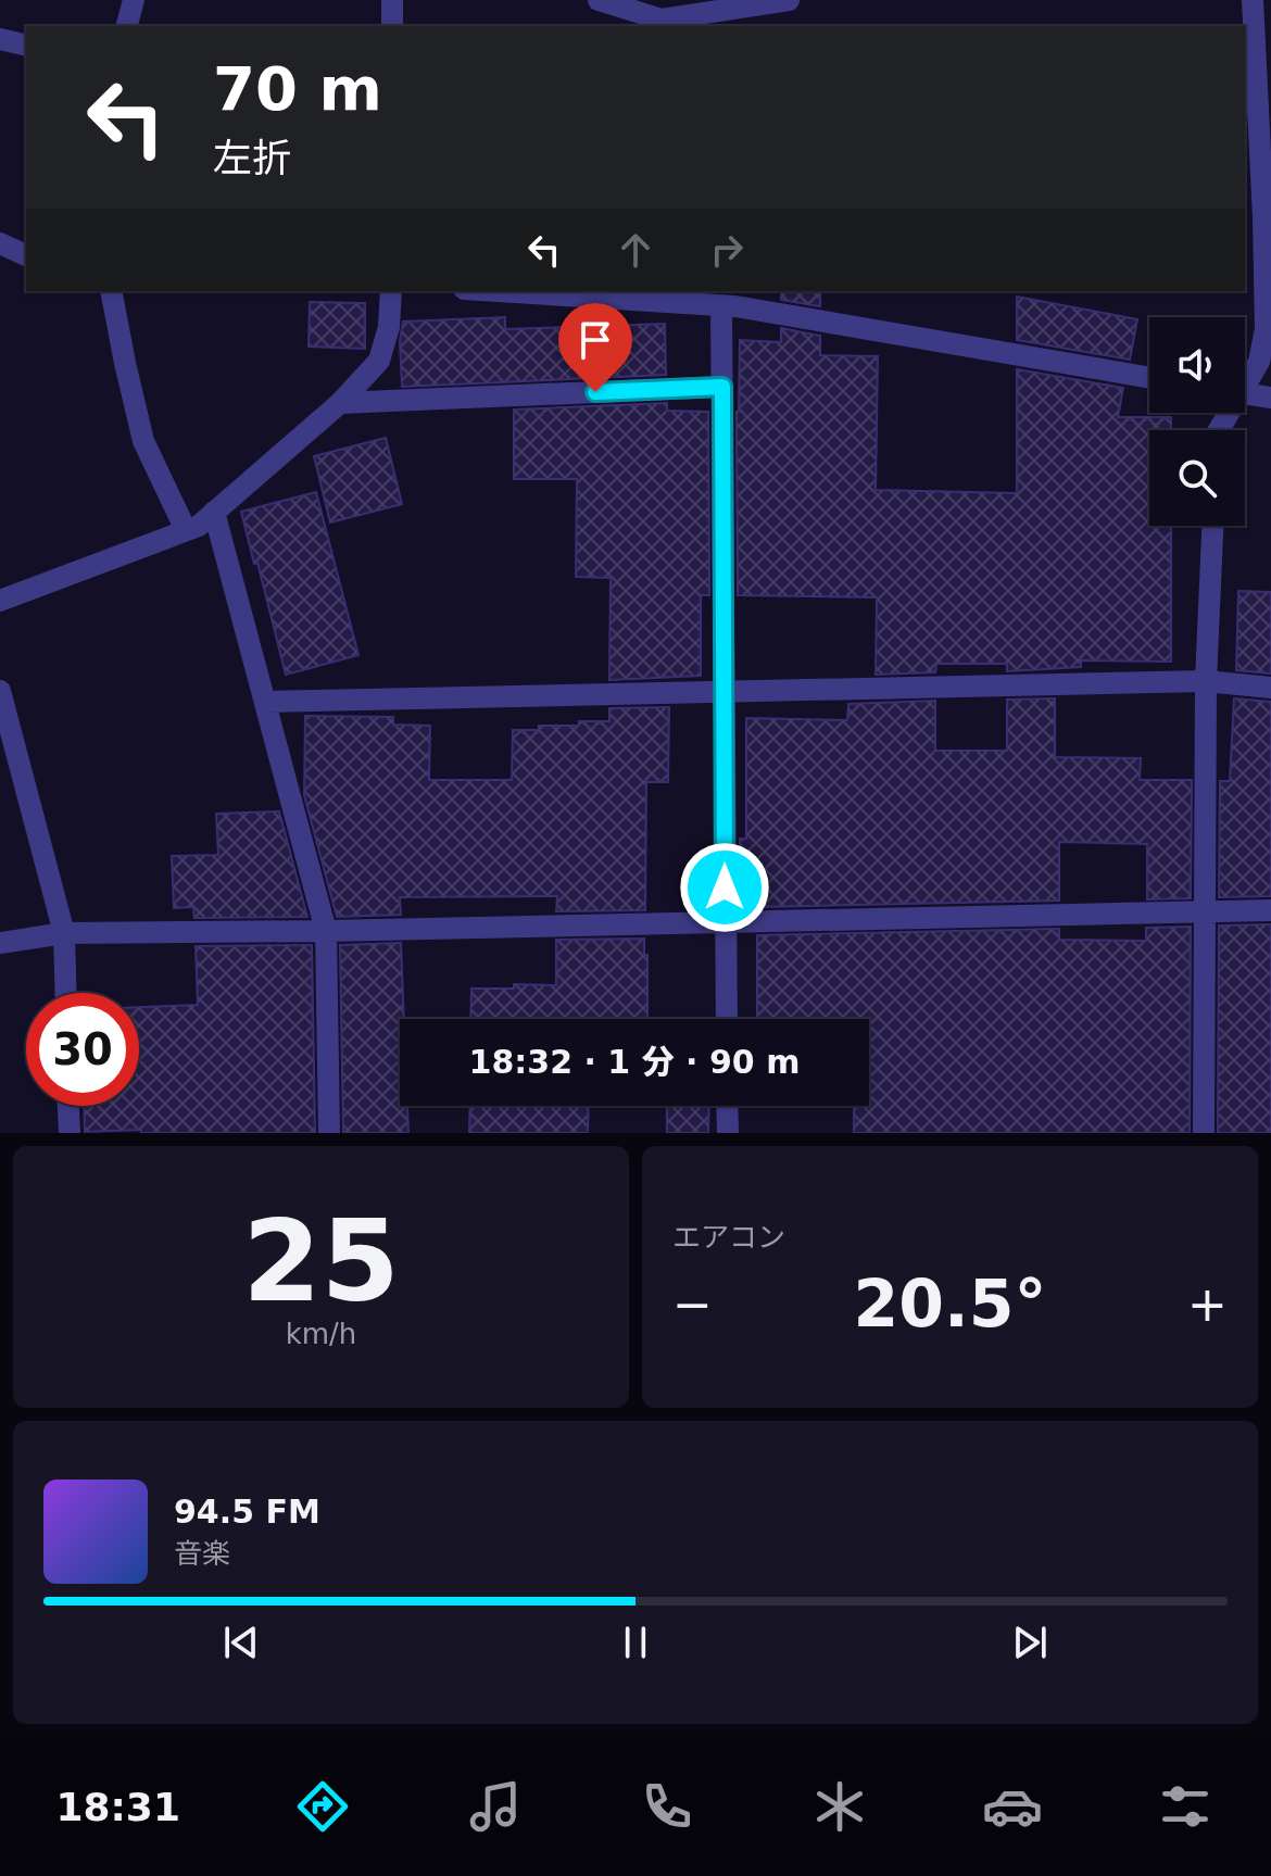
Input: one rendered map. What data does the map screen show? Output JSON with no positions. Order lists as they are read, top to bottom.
{
  "page": {
    "turn": ["70 m", "左折"],
    "limit": "30",
    "trip": "18:32 · 1 分 · 90 m",
    "tile": [
      ["25", "km/h"],
      "エアコン"
    ],
    "heat": ["−", "20.5°", "+"],
    "song": ["94.5 FM", "音楽"],
    "tabs": "18:31"
  }
}
